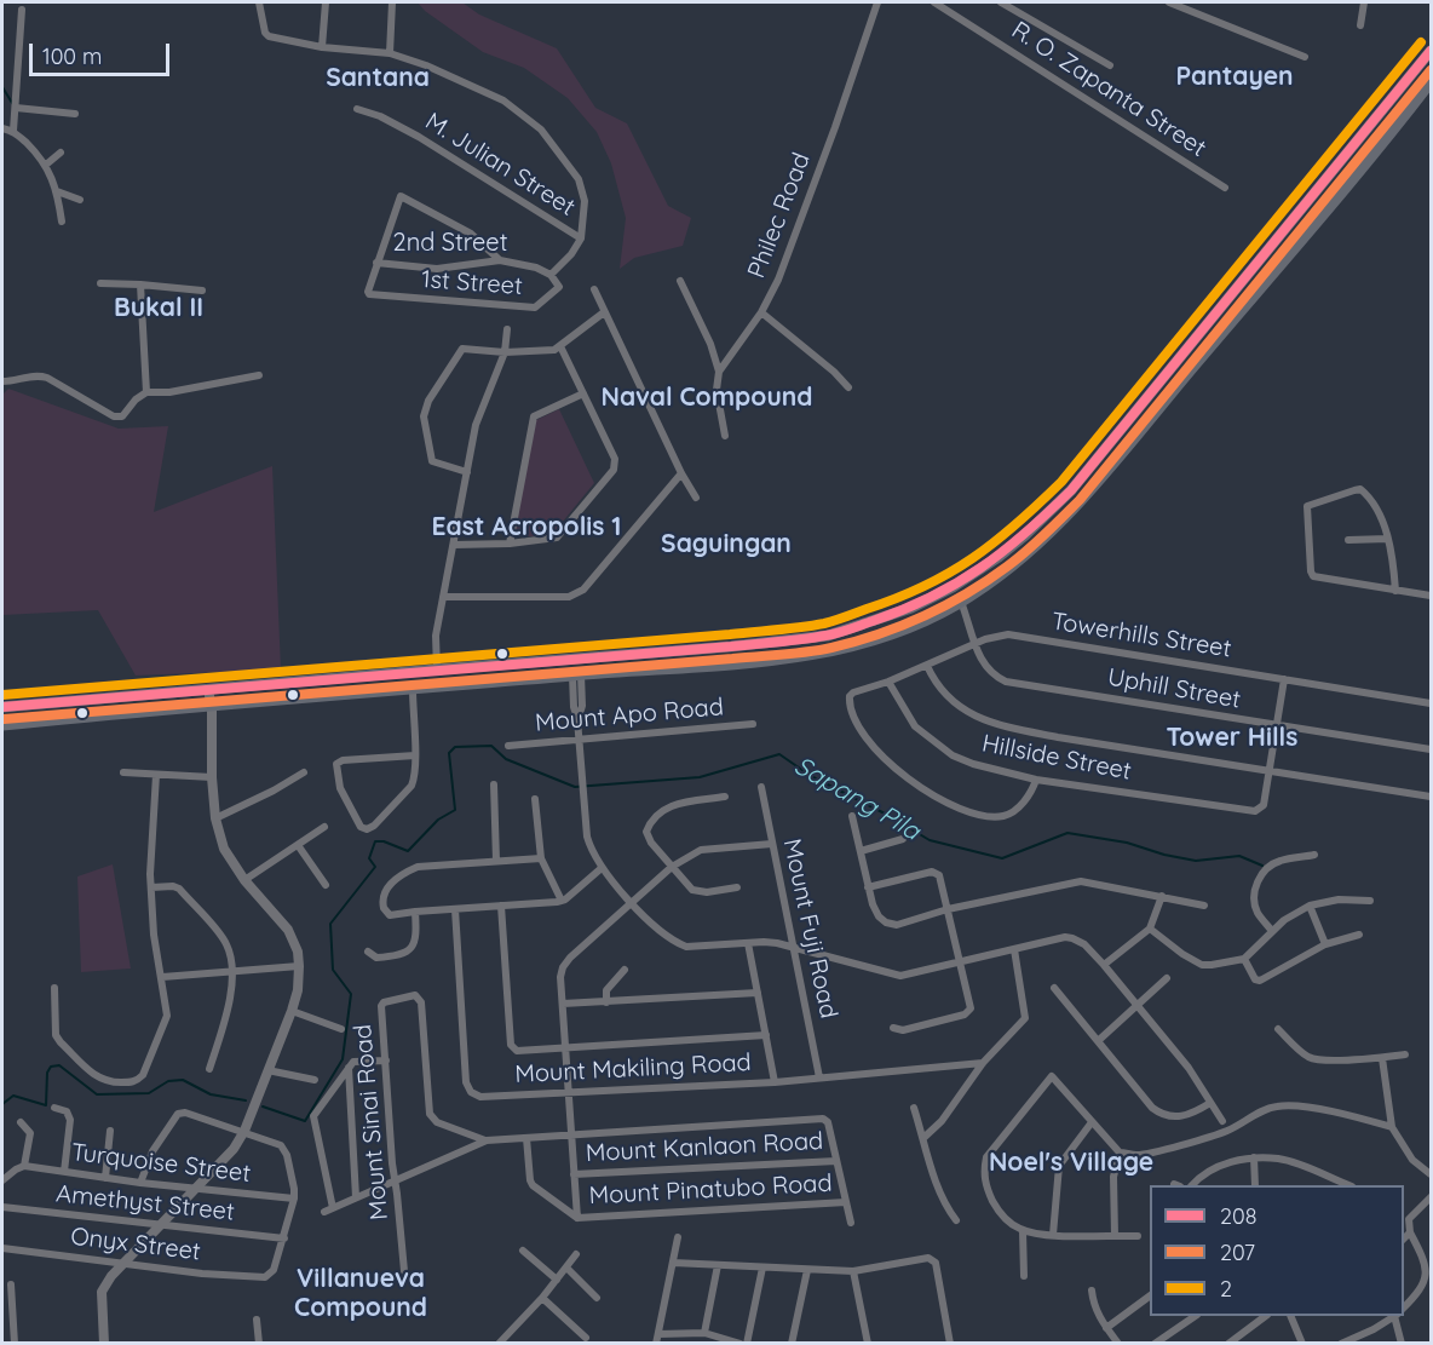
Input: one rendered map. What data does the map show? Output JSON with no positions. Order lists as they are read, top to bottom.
{
  "streets": {
    "street": [
      "R. O. Zapanta Street",
      "M. Julian Street",
      "Philec Road",
      "2nd Street",
      "1st Street",
      "Towerhills Street",
      "Uphill Street",
      "Mount Apo Road",
      "Hillside Street",
      "Mount Fuji Road",
      "Mount Makiling Road",
      "Mount Sinai Road",
      "Mount Kanlaon Road",
      "Turquoise Street",
      "Mount Pinatubo Road",
      "Amethyst Street",
      "Onyx Street"
    ]
  },
  "crossings": [
    ["2nd Street", "1st Street"],
    ["Towerhills Street", "Uphill Street"],
    ["Towerhills Street", "Hillside Street"],
    ["Mount Fuji Road", "Mount Makiling Road"],
    ["Amethyst Street", "Onyx Street"]
  ],
  "districts": [
    "Pantayen",
    "Santana",
    "Bukal II",
    "Naval Compound",
    "East Acropolis 1",
    "Saguingan",
    "Tower Hills",
    "Noel's Village",
    "Villanueva Compound"
  ],
  "water": ["Sapang Pila"],
  "lines": ["transit line 2", "transit line 208", "transit line 207"],
  "legend": ["208", "207", "2"],
  "scale_bar": "100 m"
}
